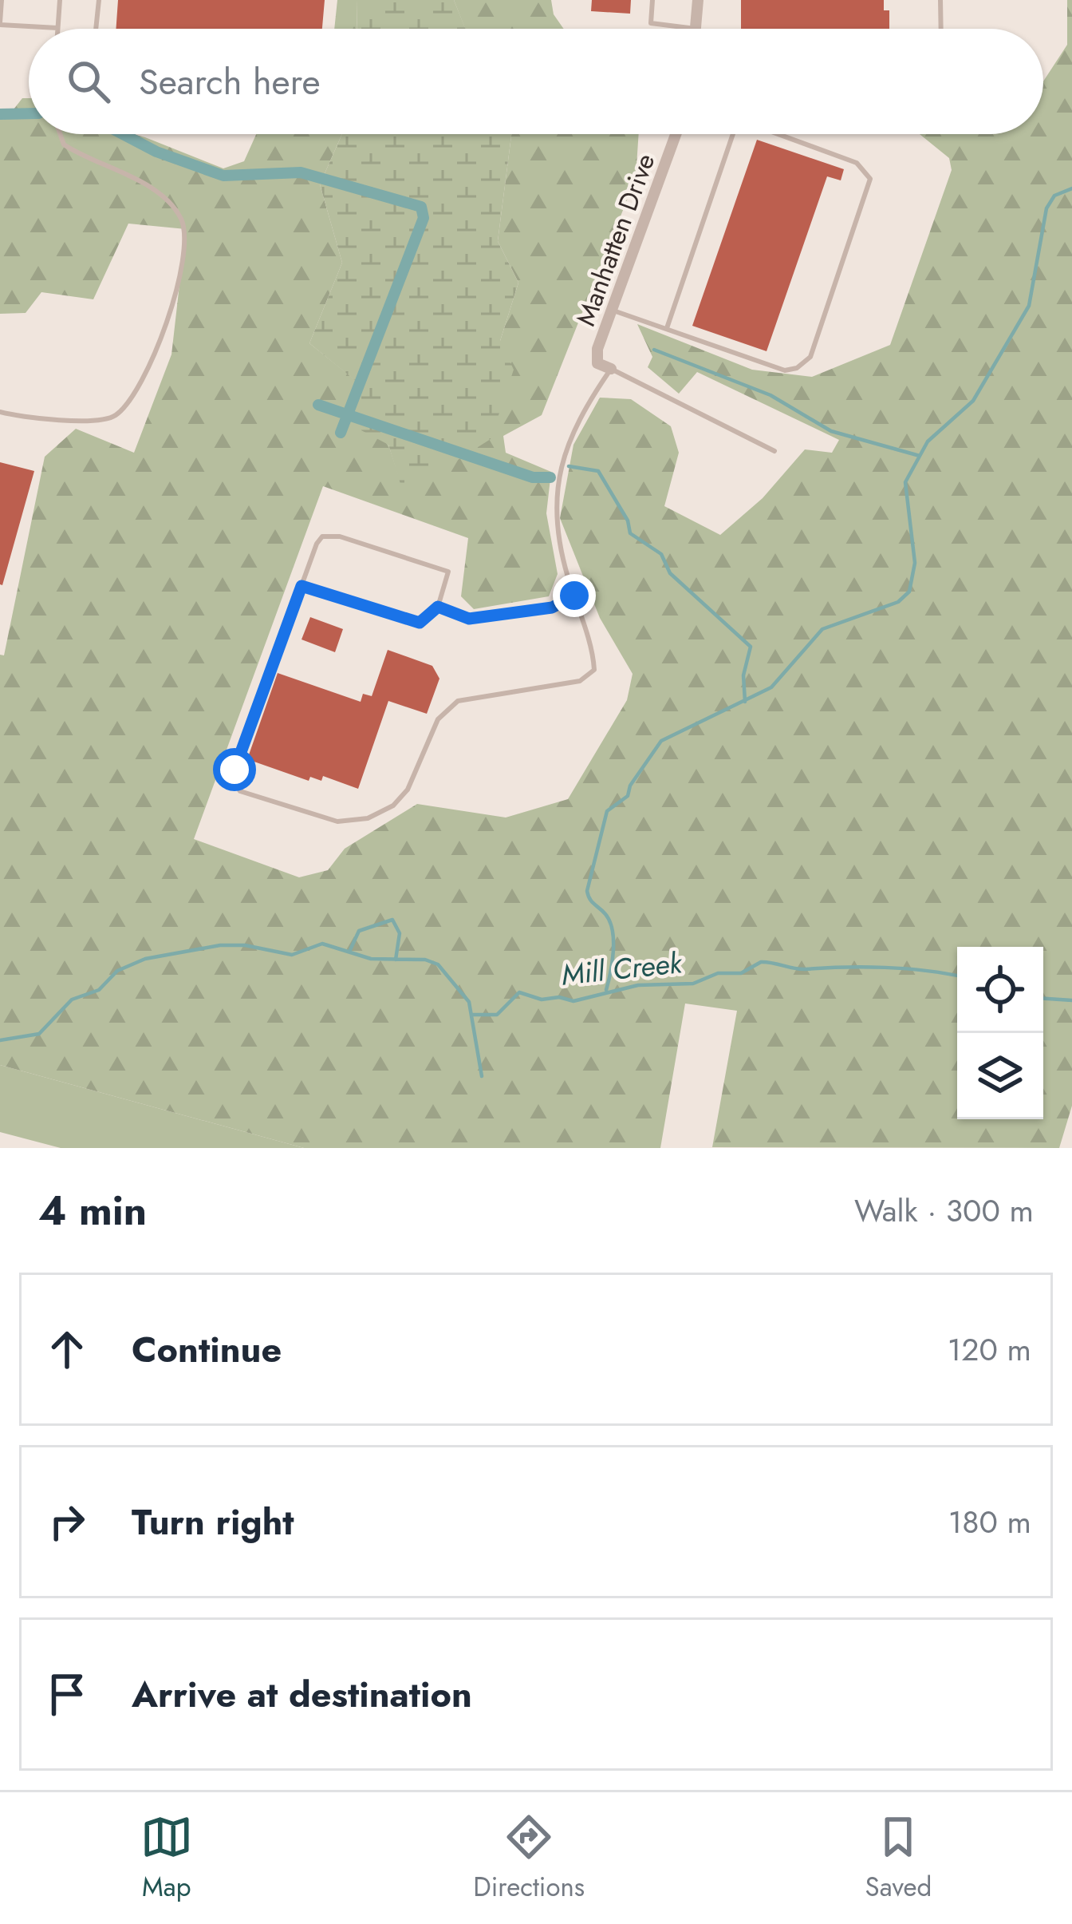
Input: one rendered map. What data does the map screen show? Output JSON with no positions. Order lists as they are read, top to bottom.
{
  "streets": {
    "street": ["Manhatten Drive"]
  },
  "water": ["Mill Creek"],
  "page": {
    "search": "Search here",
    "heading": ["4 min", "Walk · 300 m"],
    "list": [
      ["Continue", "120 m"],
      ["Turn right", "180 m"],
      "Arrive at destination"
    ],
    "nav": ["Map", "Directions", "Saved"]
  }
}
